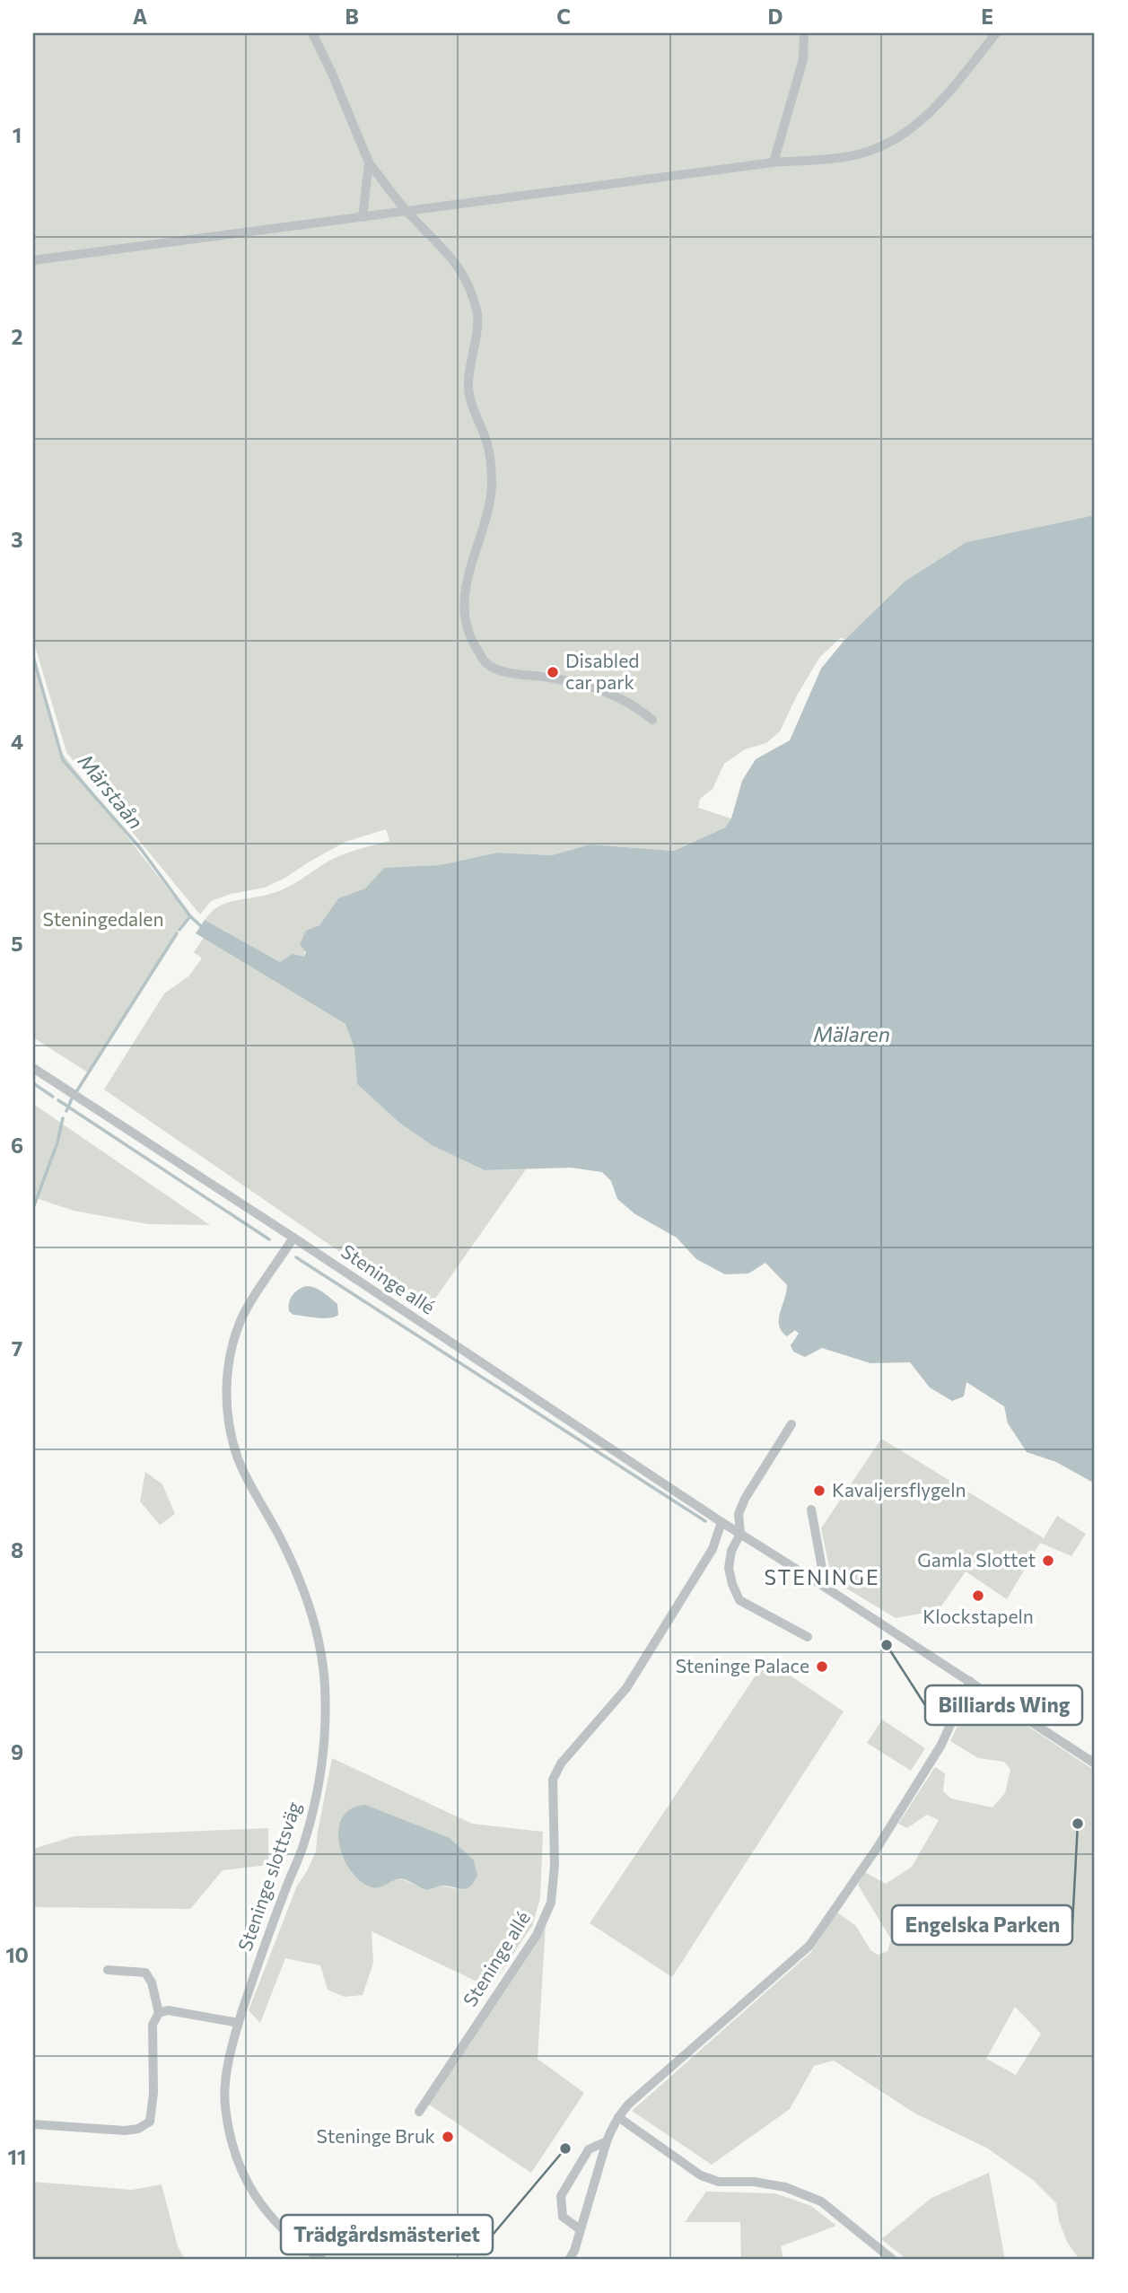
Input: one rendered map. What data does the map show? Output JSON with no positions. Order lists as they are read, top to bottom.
{
  "streets": {
    "street": ["Steninge allé", "Steninge slottsväg"]
  },
  "crossings": [
    ["Steninge allé", "Steninge slottsväg"]
  ],
  "districts": ["STENINGE"],
  "water": ["Märstaån", "Mälaren"],
  "parks": ["Steningedalen"],
  "places": [
    "Disabled car park",
    "Kavaljersflygeln",
    "Gamla Slottet",
    "Klockstapeln",
    "Billiards Wing",
    "Steninge Palace",
    "Engelska Parken",
    "Steninge Bruk",
    "Trädgårdsmästeriet"
  ],
  "grid": {
    "columns": [
      "A",
      "B",
      "C",
      "D",
      "E"
    ],
    "rows": [
      "1",
      "2",
      "3",
      "4",
      "5",
      "6",
      "7",
      "8",
      "9",
      "10",
      "11"
    ]
  }
}
